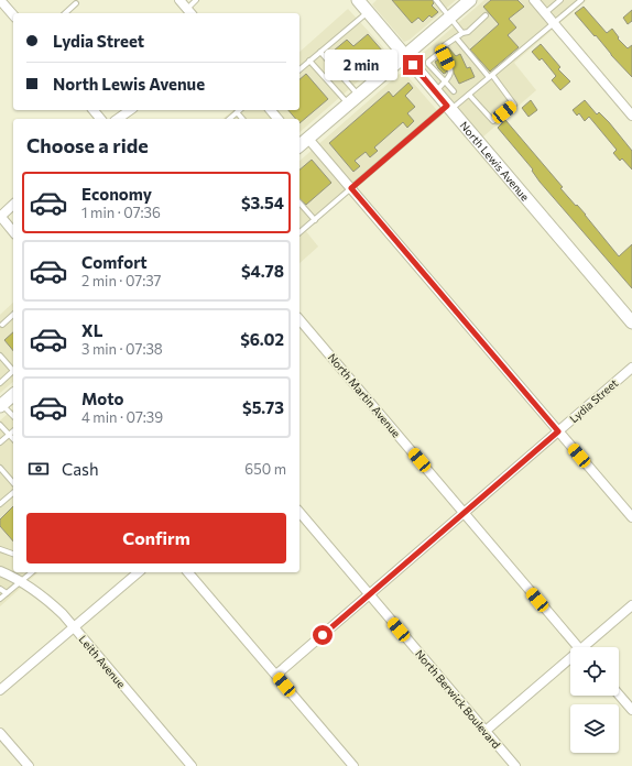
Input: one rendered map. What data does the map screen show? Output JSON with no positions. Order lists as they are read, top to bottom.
{
  "streets": {
    "main road": ["North Lewis Avenue"],
    "street": [
      "North Martin Avenue",
      "Lydia Street",
      "Leith Avenue",
      "North Berwick Boulevard"
    ]
  },
  "crossings": [
    ["North Martin Avenue", "Lydia Street"],
    ["Lydia Street", "North Berwick Boulevard"]
  ],
  "page": {
    "banner": ["Lydia Street", "North Lewis Avenue"],
    "bubble": "2 min",
    "heading": "Choose a ride",
    "list": [
      {
        "name": "Economy",
        "note": "1 min · 07:36",
        "value": "$3.54"
      },
      {
        "name": "Comfort",
        "note": "2 min · 07:37",
        "value": "$4.78"
      },
      {
        "name": "XL",
        "note": "3 min · 07:38",
        "value": "$6.02"
      },
      {
        "name": "Moto",
        "note": "4 min · 07:39",
        "value": "$5.73"
      }
    ],
    "pay": ["Cash", "650 m"],
    "buttons": "Confirm"
  }
}
